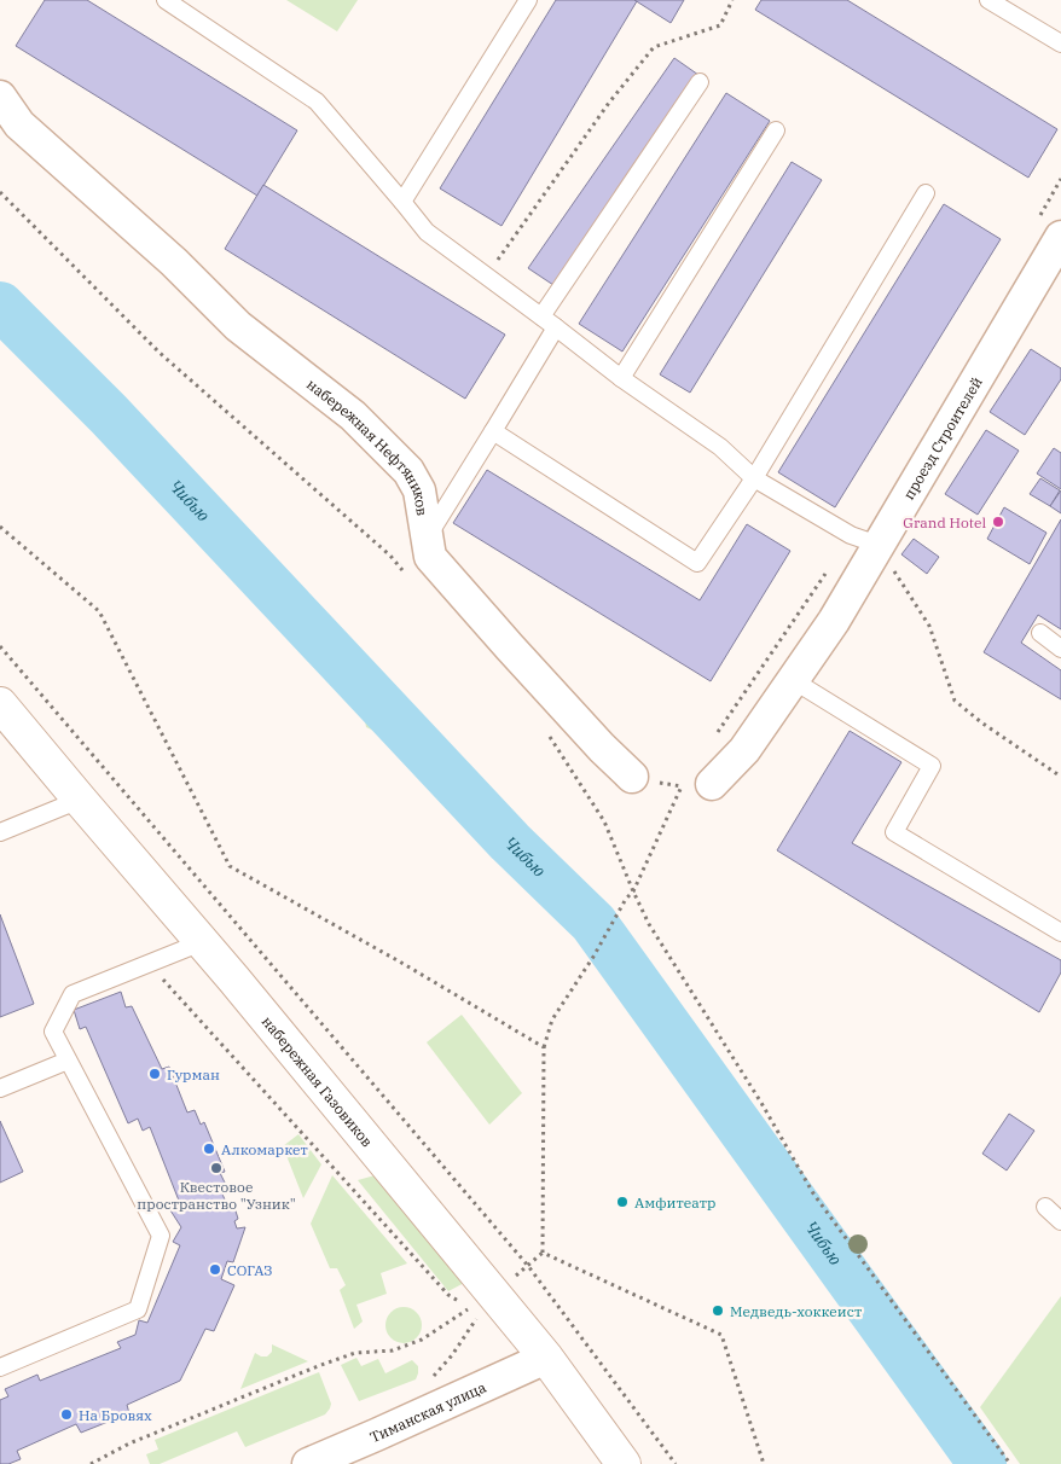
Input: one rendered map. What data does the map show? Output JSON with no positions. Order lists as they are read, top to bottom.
{
  "streets": {
    "main road": ["набережная Газовиков"],
    "street": ["проезд Строителей", "набережная Нефтяников", "Тиманская улица"]
  },
  "crossings": [
    ["набережная Газовиков", "Тиманская улица"]
  ],
  "water": ["Чибью"],
  "places": [
    "Grand Hotel",
    "Гурман",
    "Алкомаркет",
    "Квестовое пространство \"Узник\"",
    "Амфитеатр",
    "СОГАЗ",
    "Медведь-хоккеист",
    "На Бровях"
  ]
}
